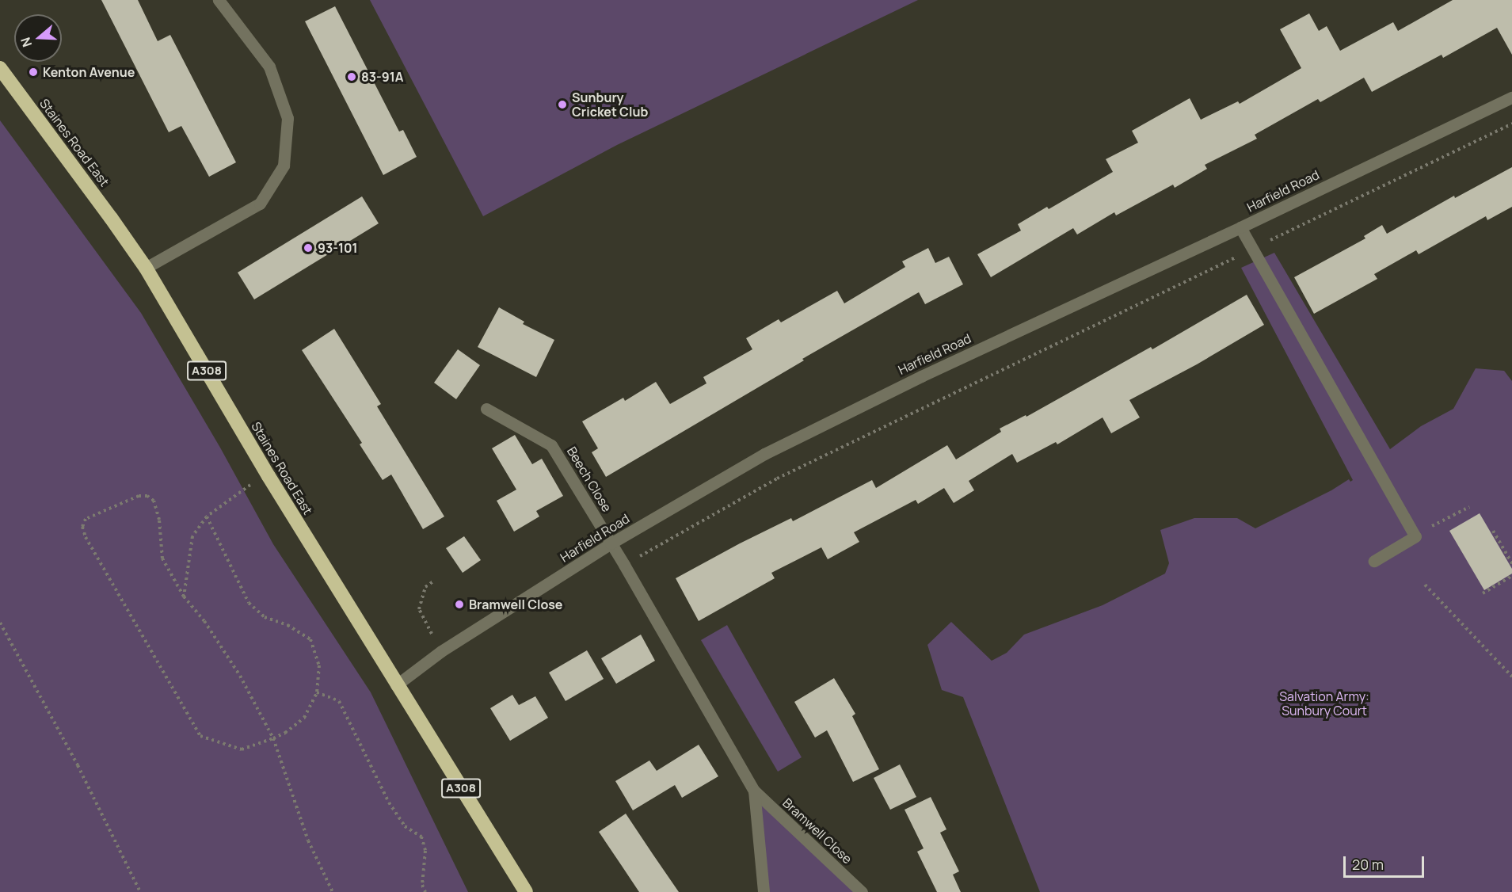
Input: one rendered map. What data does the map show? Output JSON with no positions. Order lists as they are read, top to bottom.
{
  "streets": {
    "highway": ["Staines Road East", "A308"],
    "street": ["Harfield Road", "Beech Close", "Bramwell Close"]
  },
  "crossings": [
    ["Staines Road East", "Harfield Road"],
    ["Harfield Road", "Beech Close"],
    ["Harfield Road", "Bramwell Close"],
    ["Beech Close", "Bramwell Close"]
  ],
  "parks": ["Salvation Army: Sunbury Court"],
  "places": [
    "Kenton Avenue",
    "83-91A",
    "Sunbury Cricket Club",
    "93-101",
    "Bramwell Close"
  ],
  "scale_bar": "20 m",
  "north": "left"
}
